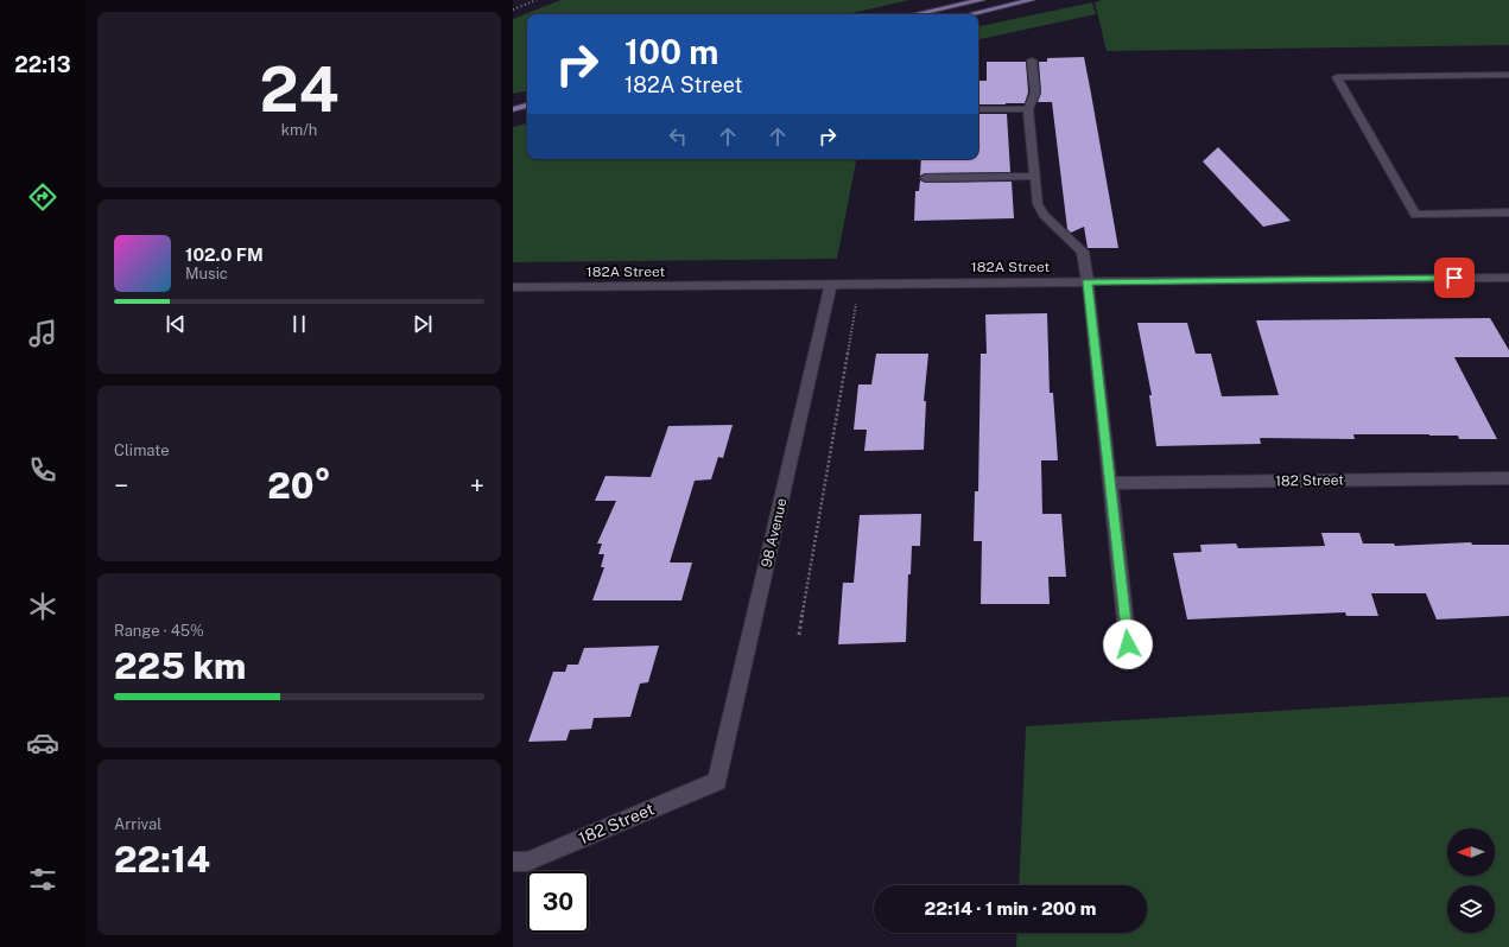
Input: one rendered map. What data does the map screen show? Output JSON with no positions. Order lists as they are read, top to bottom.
{
  "streets": {
    "street": ["182A Street", "182 Street", "98 Avenue"]
  },
  "crossings": [
    ["182A Street", "98 Avenue"],
    ["182 Street", "98 Avenue"]
  ],
  "north": "left",
  "page": {
    "tabs": "22:13",
    "tile": [
      ["24", "km/h"],
      "Climate",
      ["Range · 45%", "225 km"],
      ["Arrival", "22:14"]
    ],
    "turn": ["100 m", "182A Street"],
    "song": ["102.0 FM", "Music"],
    "heat": ["−", "20°", "+"],
    "limit": "30",
    "trip": "22:14 · 1 min · 200 m"
  }
}
